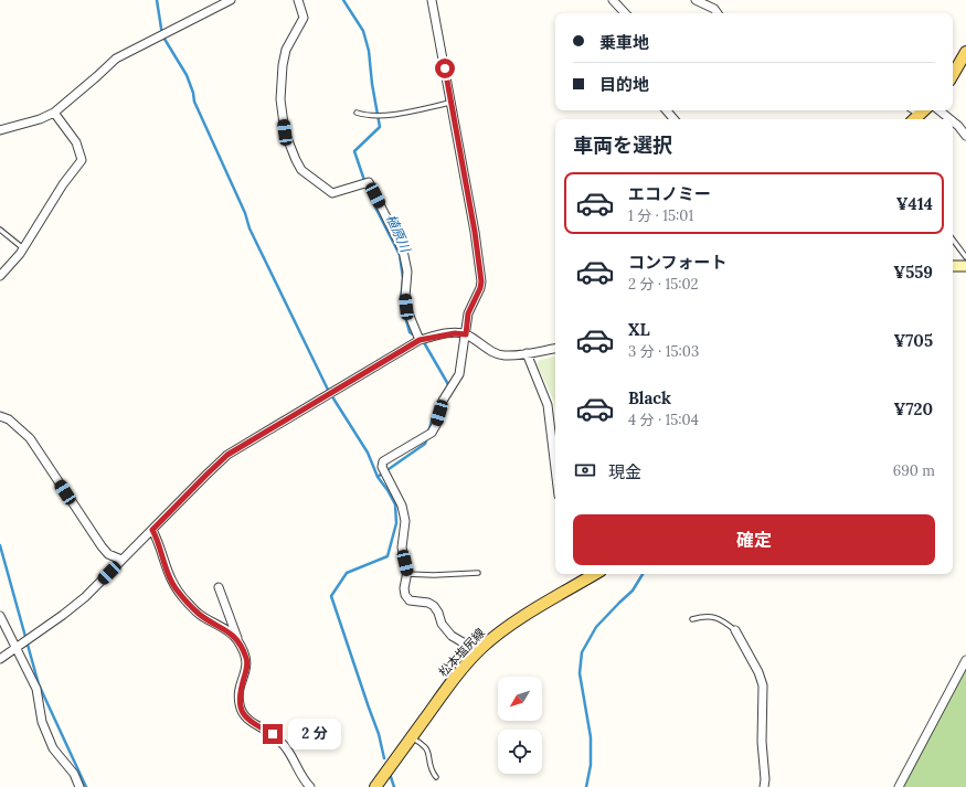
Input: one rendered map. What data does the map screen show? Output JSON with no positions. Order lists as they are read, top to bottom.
{
  "streets": {
    "main road": ["松本塩尻線"]
  },
  "water": ["植原川"],
  "north": "bottom left",
  "page": {
    "banner": ["乗車地", "目的地"],
    "heading": "車両を選択",
    "list": [
      {
        "name": "エコノミー",
        "note": "1 分 · 15:01",
        "value": "¥414"
      },
      {
        "name": "コンフォート",
        "note": "2 分 · 15:02",
        "value": "¥559"
      },
      {
        "name": "XL",
        "note": "3 分 · 15:03",
        "value": "¥705"
      },
      {
        "name": "Black",
        "note": "4 分 · 15:04",
        "value": "¥720"
      }
    ],
    "pay": ["現金", "690 m"],
    "buttons": "確定",
    "bubble": "2 分"
  }
}
